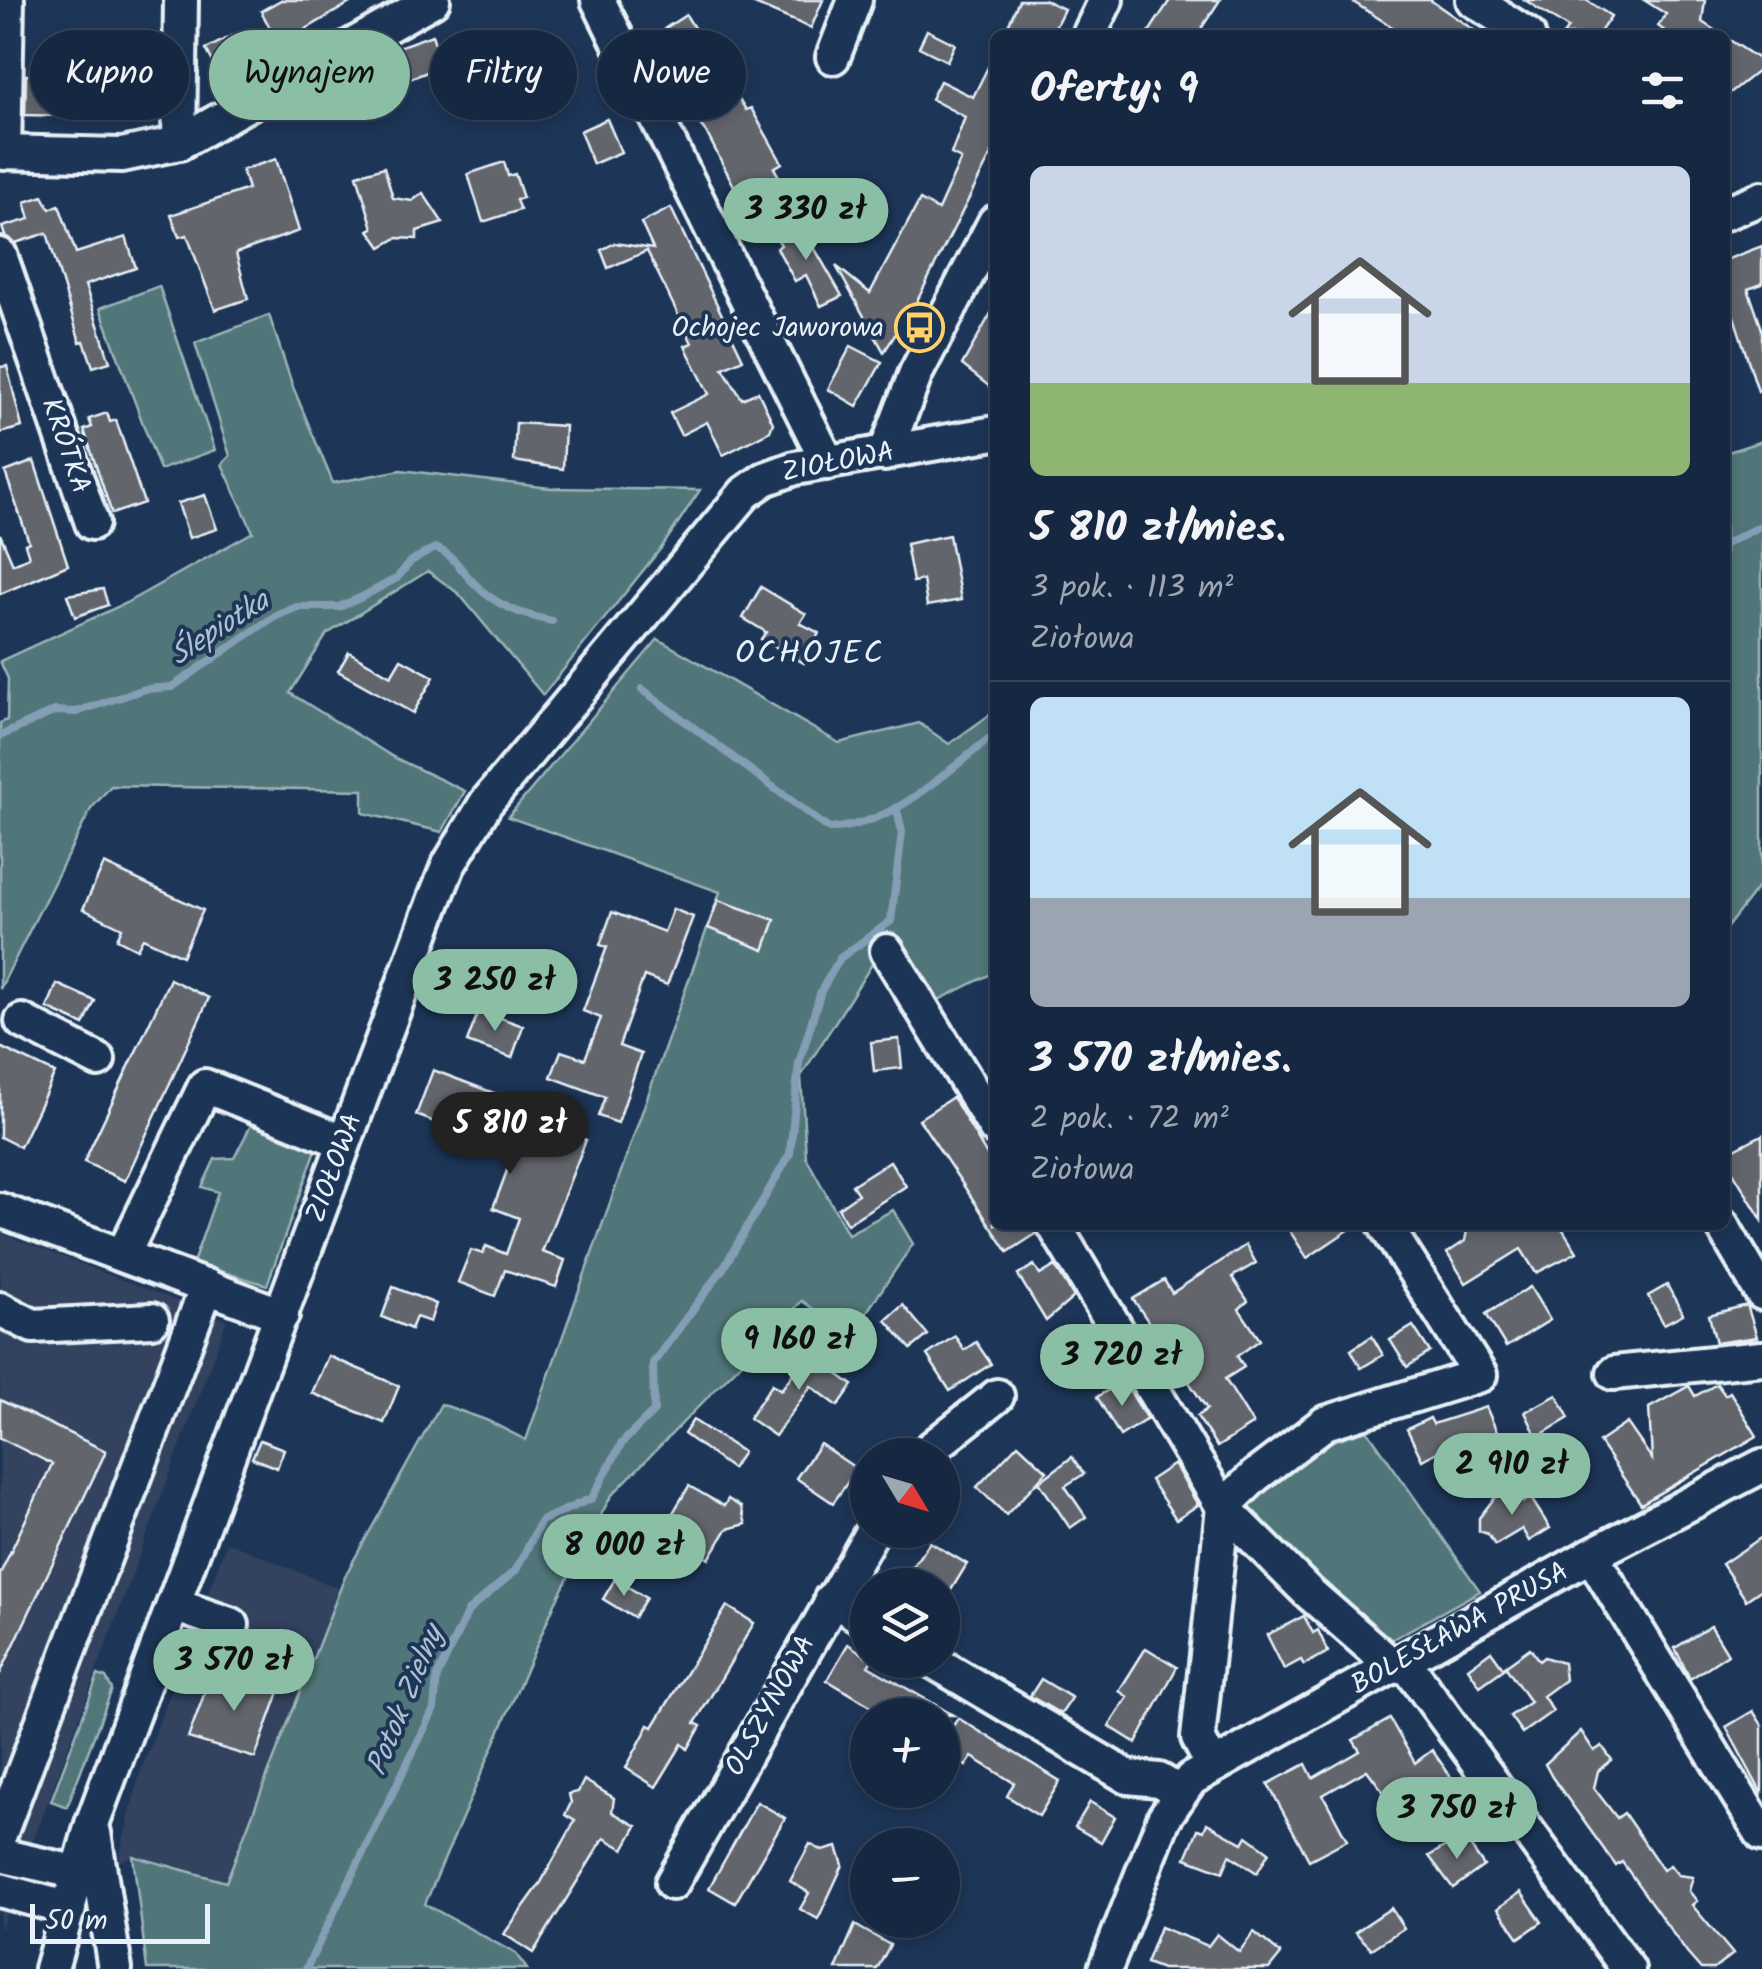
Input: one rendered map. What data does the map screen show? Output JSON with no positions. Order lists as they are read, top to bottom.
{
  "streets": {
    "street": [
      "KRÓTKA",
      "ZIOŁOWA",
      "BOLESŁAWA PRUSA",
      "OLSZYNOWA"
    ]
  },
  "districts": ["OCHOJEC"],
  "water": ["Ślepiotka", "Potok Zielny"],
  "places": {
    "bus stop": ["Ochojec Jaworowa"]
  },
  "scale_bar": "50 m",
  "north": "bottom right",
  "page": {
    "chip": [
      "Kupno",
      "Wynajem",
      "Filtry",
      "Nowe"
    ],
    "heading": "Oferty: 9",
    "list": [
      {
        "name": "5 810 zł/mies.",
        "note": "3 pok. · 113 m² · Ziołowa"
      },
      {
        "name": "3 570 zł/mies.",
        "note": "2 pok. · 72 m² · Ziołowa"
      }
    ],
    "price": [
      "3 330 zł",
      "3 250 zł",
      "5 810 zł",
      "9 160 zł",
      "3 720 zł",
      "2 910 zł",
      "8 000 zł",
      "3 570 zł",
      "3 750 zł"
    ],
    "map_buttons": ["+", "−"],
    "scale": "50 m"
  }
}
